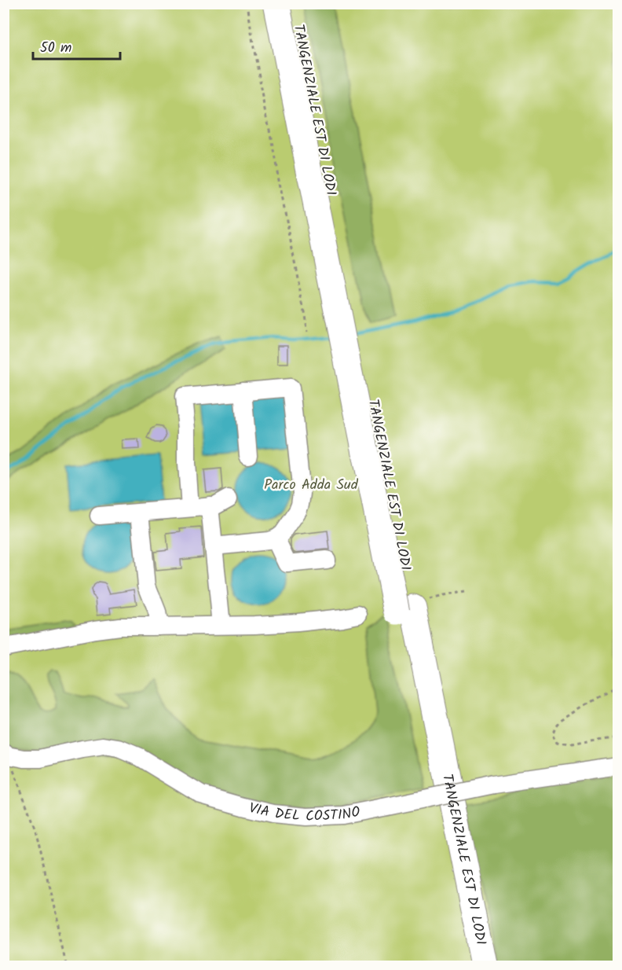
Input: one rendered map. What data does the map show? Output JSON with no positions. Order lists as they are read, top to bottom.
{
  "streets": {
    "highway": ["TANGENZIALE EST DI LODI"],
    "street": ["VIA DEL COSTINO"]
  },
  "parks": ["Parco Adda Sud"],
  "scale_bar": "50 m"
}
